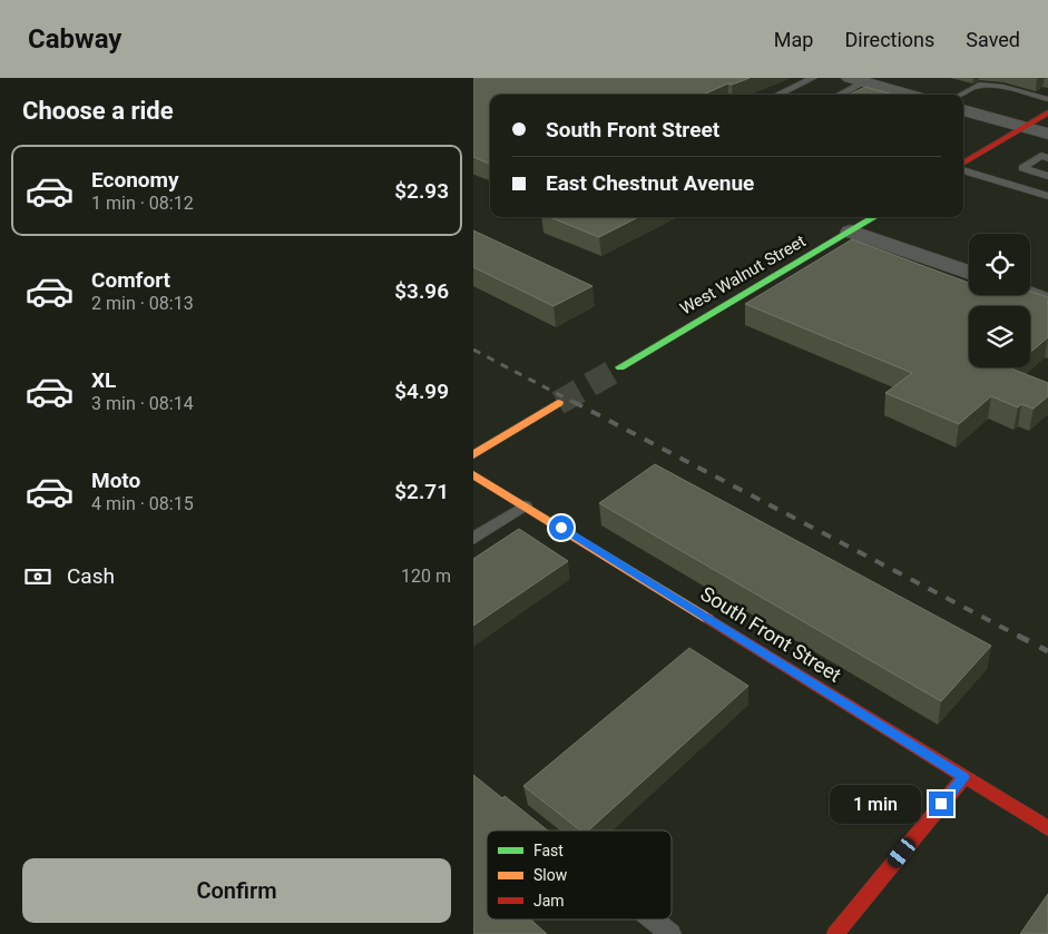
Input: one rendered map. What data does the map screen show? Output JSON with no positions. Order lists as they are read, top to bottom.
{
  "streets": {
    "street": ["West Walnut Street", "South Front Street"]
  },
  "legend": ["Fast", "Slow", "Jam"],
  "page": {
    "header": "Cabway",
    "nav": ["Map", "Directions", "Saved"],
    "heading": "Choose a ride",
    "banner": ["South Front Street", "East Chestnut Avenue"],
    "list": [
      {
        "name": "Economy",
        "note": "1 min · 08:12",
        "value": "$2.93"
      },
      {
        "name": "Comfort",
        "note": "2 min · 08:13",
        "value": "$3.96"
      },
      {
        "name": "XL",
        "note": "3 min · 08:14",
        "value": "$4.99"
      },
      {
        "name": "Moto",
        "note": "4 min · 08:15",
        "value": "$2.71"
      }
    ],
    "pay": ["Cash", "120 m"],
    "bubble": "1 min",
    "buttons": "Confirm"
  }
}
